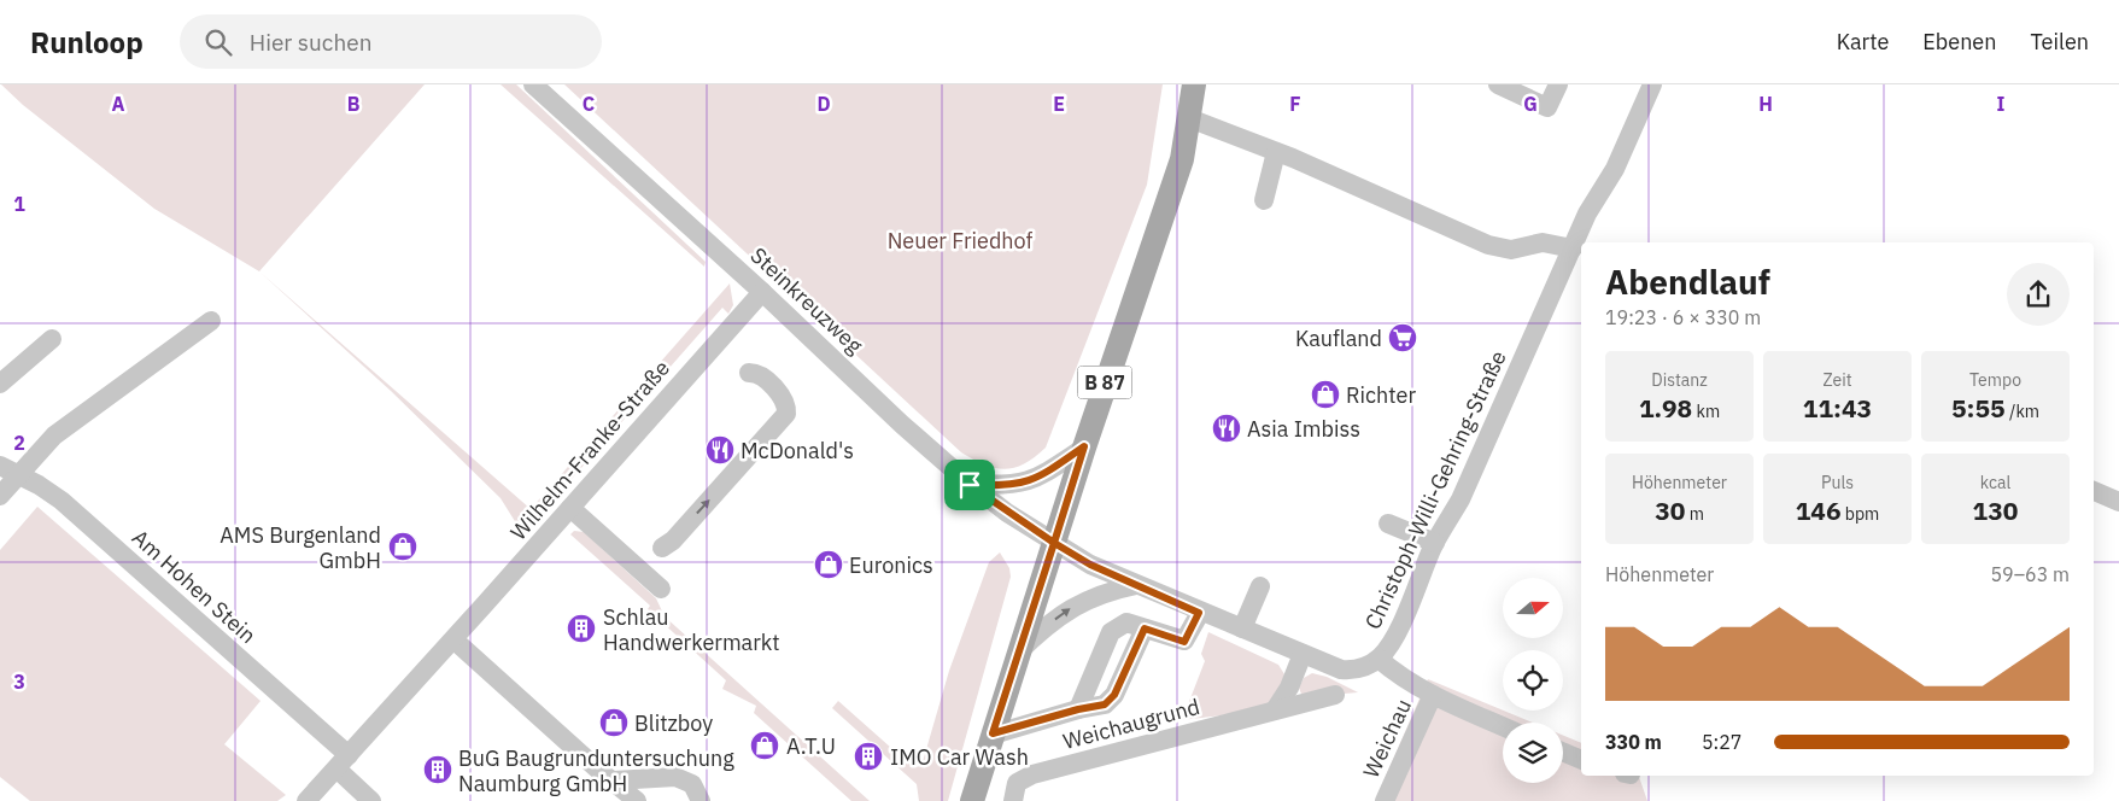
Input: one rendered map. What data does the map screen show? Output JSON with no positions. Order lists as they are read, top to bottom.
{
  "streets": {
    "main road": ["B 87"],
    "street": [
      "Steinkreuzweg",
      "Wilhelm-Franke-Straße",
      "Christoph-Willi-Gehring-Straße",
      "Am Hohen Stein",
      "Weichaugrund",
      "Weichau"
    ]
  },
  "crossings": [
    ["Steinkreuzweg", "B 87"],
    ["Steinkreuzweg", "Wilhelm-Franke-Straße"],
    ["Steinkreuzweg", "Christoph-Willi-Gehring-Straße"],
    ["B 87", "Christoph-Willi-Gehring-Straße"],
    ["Wilhelm-Franke-Straße", "Am Hohen Stein"]
  ],
  "parks": ["Neuer Friedhof"],
  "places": {
    "supermarket": ["Kaufland"],
    "shop": [
      "Richter",
      "AMS Burgenland GmbH",
      "Euronics",
      "Blitzboy",
      "A.T.U"
    ],
    "restaurant": ["Asia Imbiss", "McDonald's"],
    "building": ["Schlau Handwerkermarkt", "IMO Car Wash", "BuG Baugrunduntersuchung Naumburg GmbH"]
  },
  "north": "right",
  "page": {
    "header": "Runloop",
    "search": "Hier suchen",
    "nav": ["Karte", "Ebenen", "Teilen"],
    "heading": ["Abendlauf", "19:23 · 6 × 330 m"],
    "stats": [
      ["Distanz", "1.98 km"],
      ["Zeit", "11:43"],
      ["Tempo", "5:55 /km"],
      ["Höhenmeter", "30 m"],
      ["Puls", "146 bpm"],
      ["kcal", "130"]
    ],
    "chart": ["Höhenmeter", "59–63 m"],
    "list": [
      {
        "name": "330 m",
        "note": "5:27"
      }
    ]
  },
  "grid": {
    "columns": [
      "A",
      "B",
      "C",
      "D",
      "E",
      "F",
      "G",
      "H",
      "I"
    ],
    "rows": ["1", "2", "3"]
  }
}
